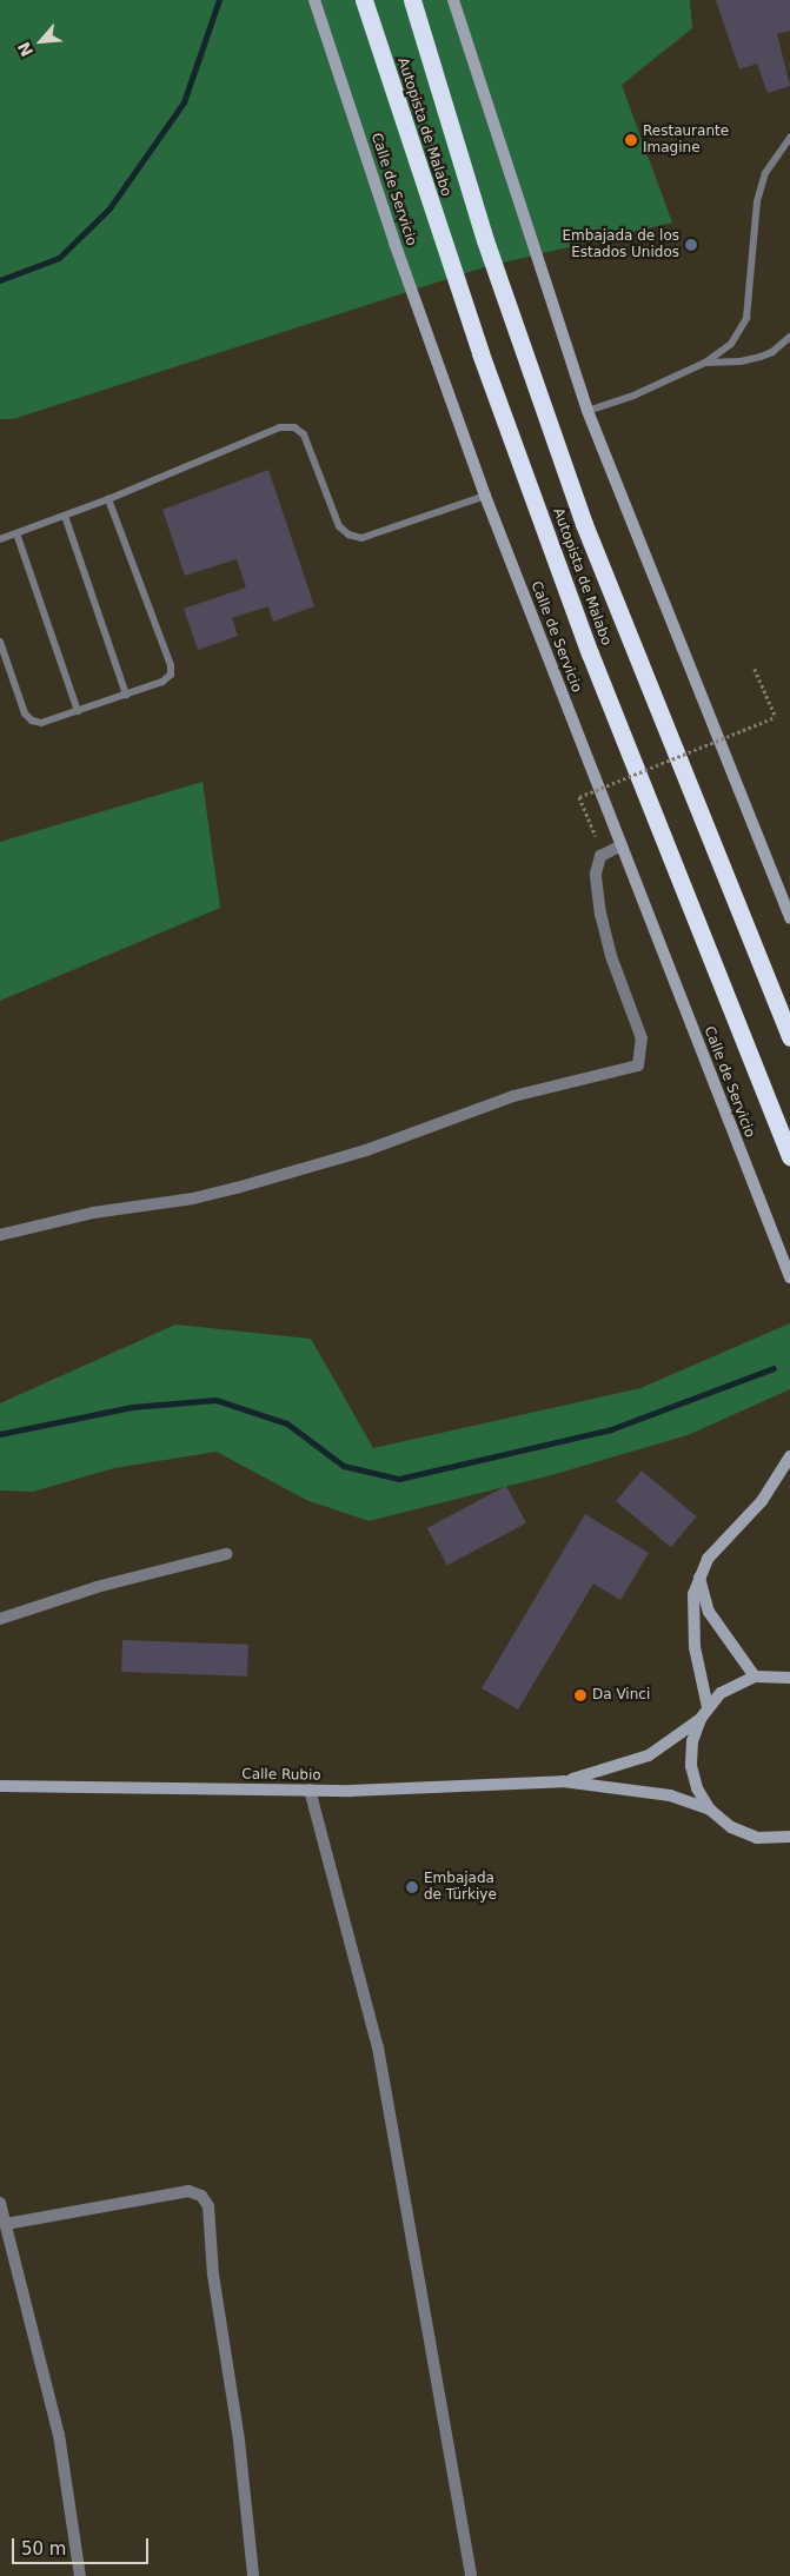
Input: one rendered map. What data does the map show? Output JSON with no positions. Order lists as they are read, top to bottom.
{
  "streets": {
    "highway": ["Autopista de Malabo"],
    "street": ["Calle de Servicio", "Calle Rubio"]
  },
  "places": [
    "Restaurante Imagine",
    "Embajada de los Estados Unidos",
    "Da Vinci",
    "Embajada de Türkiye"
  ],
  "scale_bar": "50 m",
  "north": "bottom left"
}
